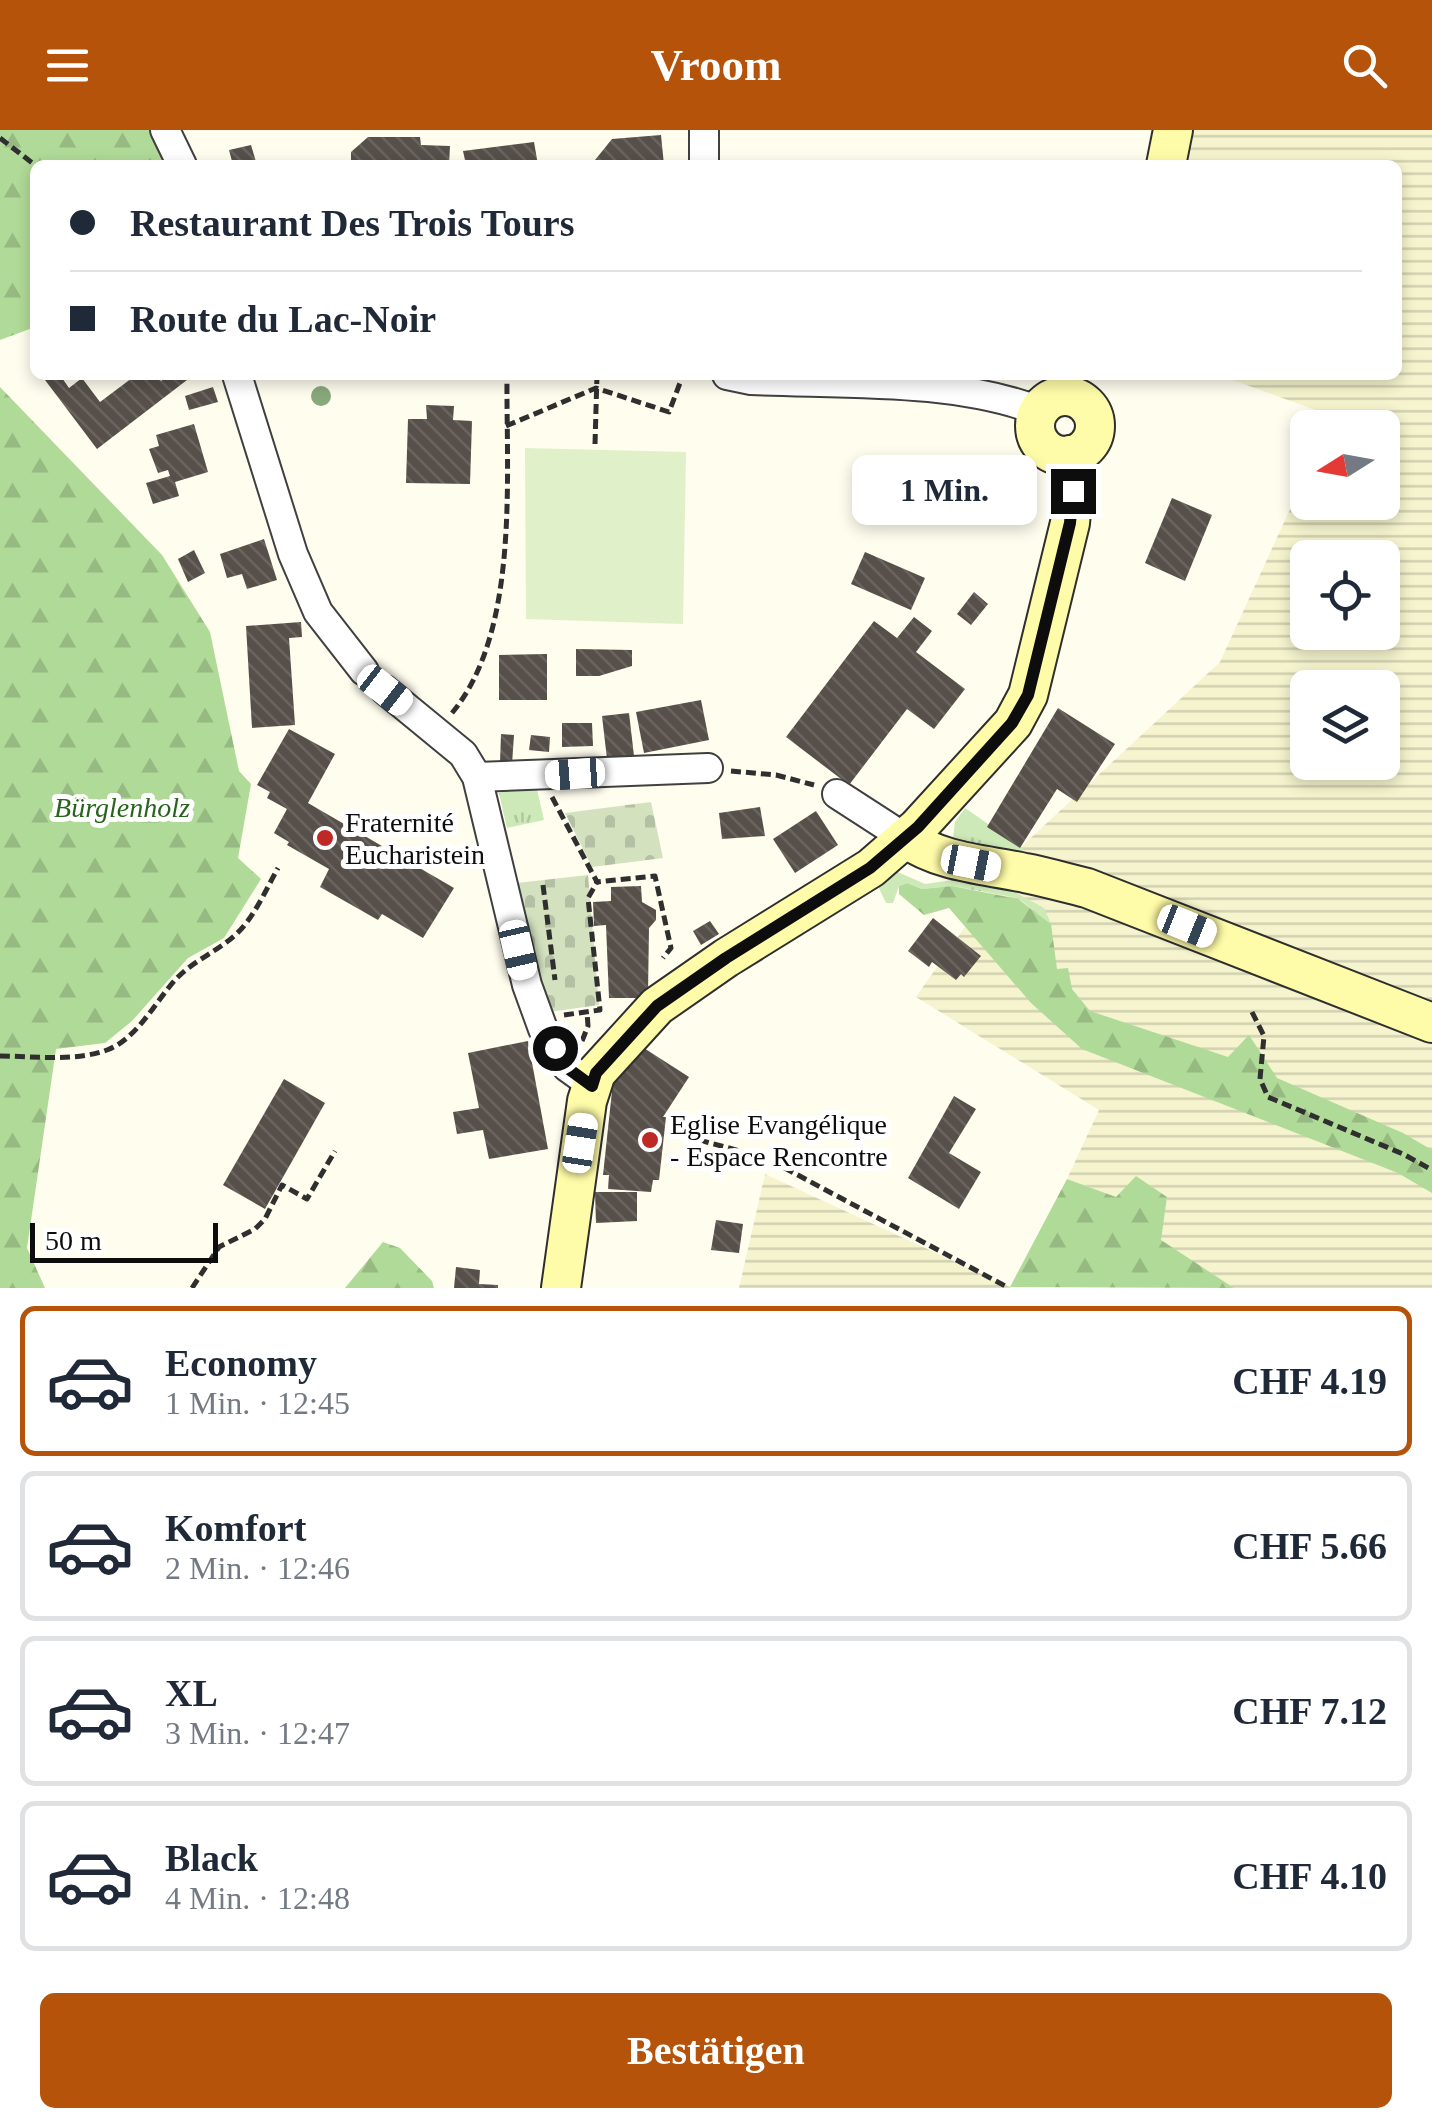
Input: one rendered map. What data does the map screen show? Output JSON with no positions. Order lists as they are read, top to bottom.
{
  "parks": ["Bürglenholz"],
  "places": ["Fraternité Eucharistein", "Eglise Evangélique - Espace Rencontre"],
  "scale_bar": "50 m",
  "north": "left",
  "page": {
    "header": "Vroom",
    "banner": ["Restaurant Des Trois Tours", "Route du Lac-Noir"],
    "bubble": "1 Min.",
    "scale": "50 m",
    "list": [
      {
        "name": "Economy",
        "note": "1 Min. · 12:45",
        "value": "CHF 4.19"
      },
      {
        "name": "Komfort",
        "note": "2 Min. · 12:46",
        "value": "CHF 5.66"
      },
      {
        "name": "XL",
        "note": "3 Min. · 12:47",
        "value": "CHF 7.12"
      },
      {
        "name": "Black",
        "note": "4 Min. · 12:48",
        "value": "CHF 4.10"
      }
    ],
    "buttons": "Bestätigen"
  }
}
